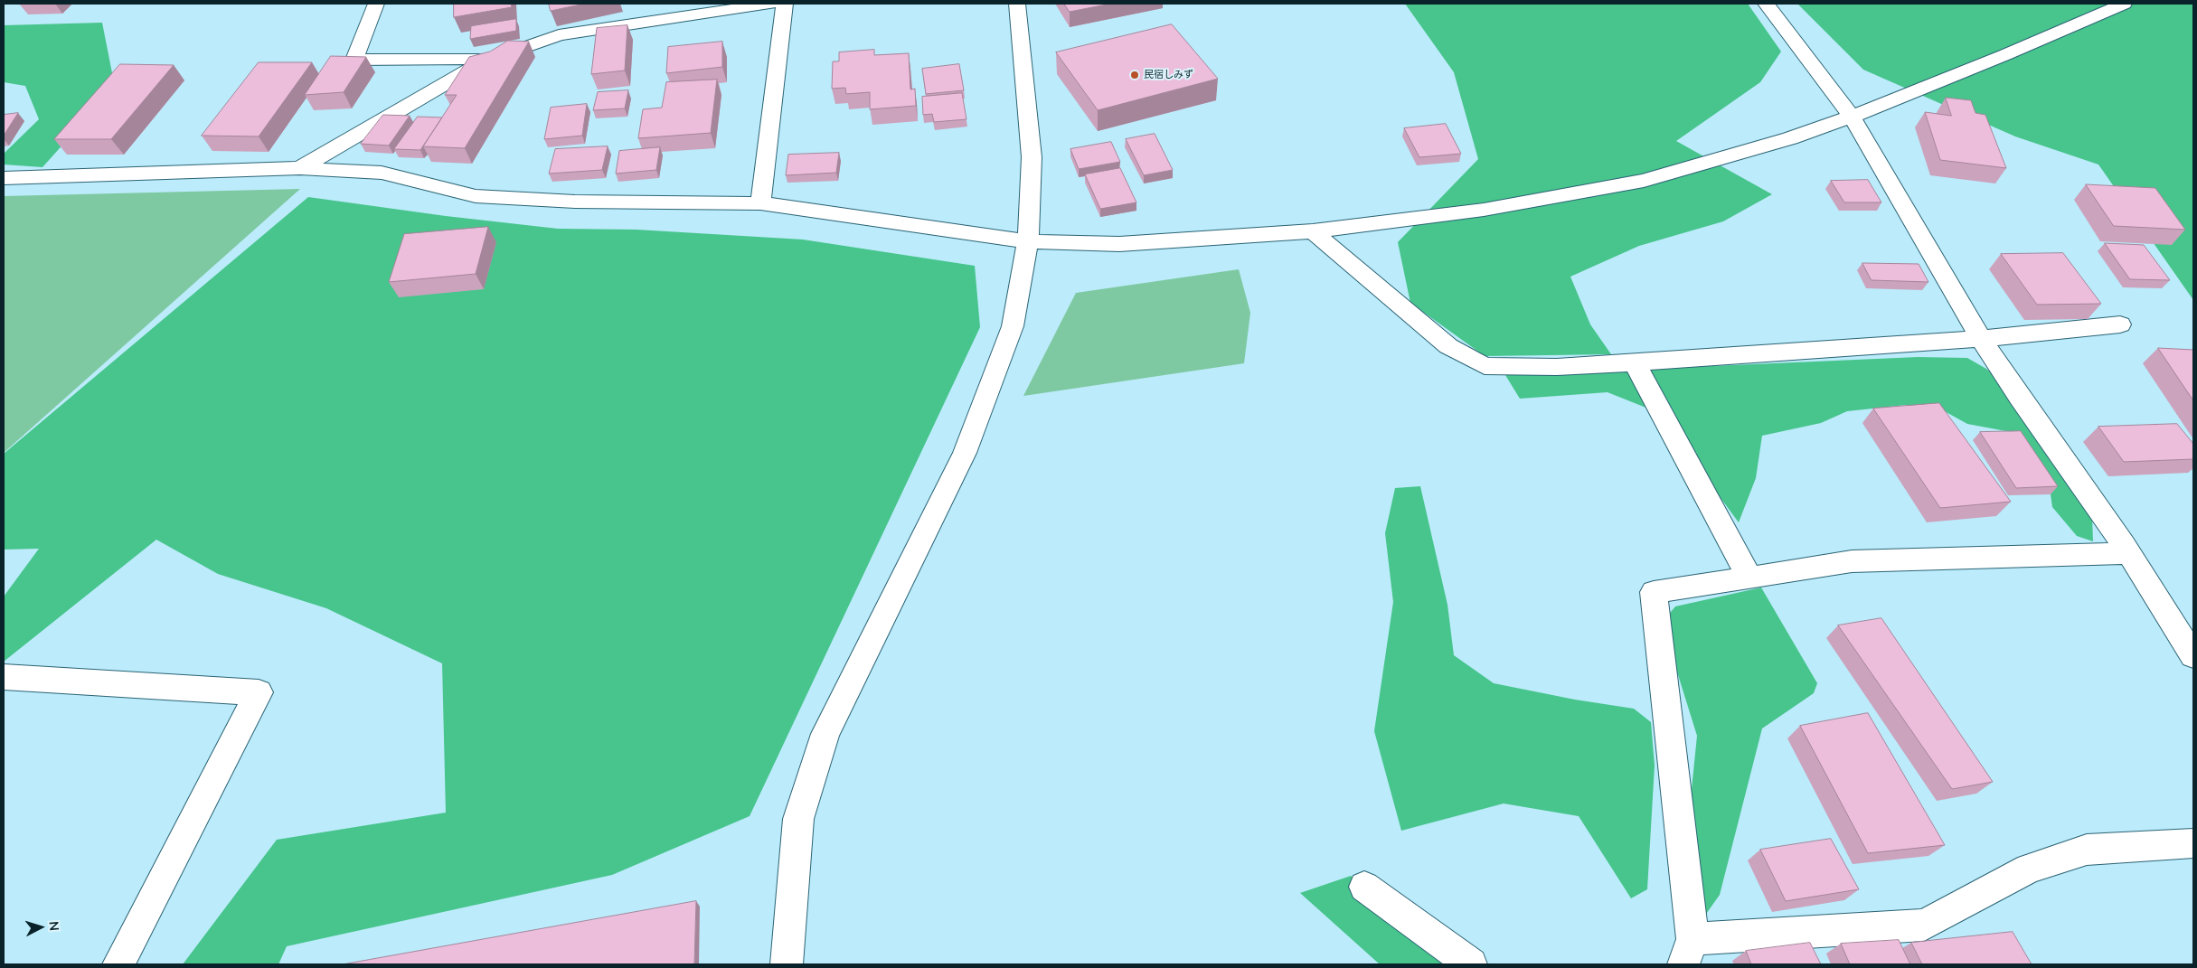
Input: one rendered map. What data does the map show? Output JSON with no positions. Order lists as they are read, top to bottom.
{
  "places": ["民宿しみず"],
  "north": "right"
}
